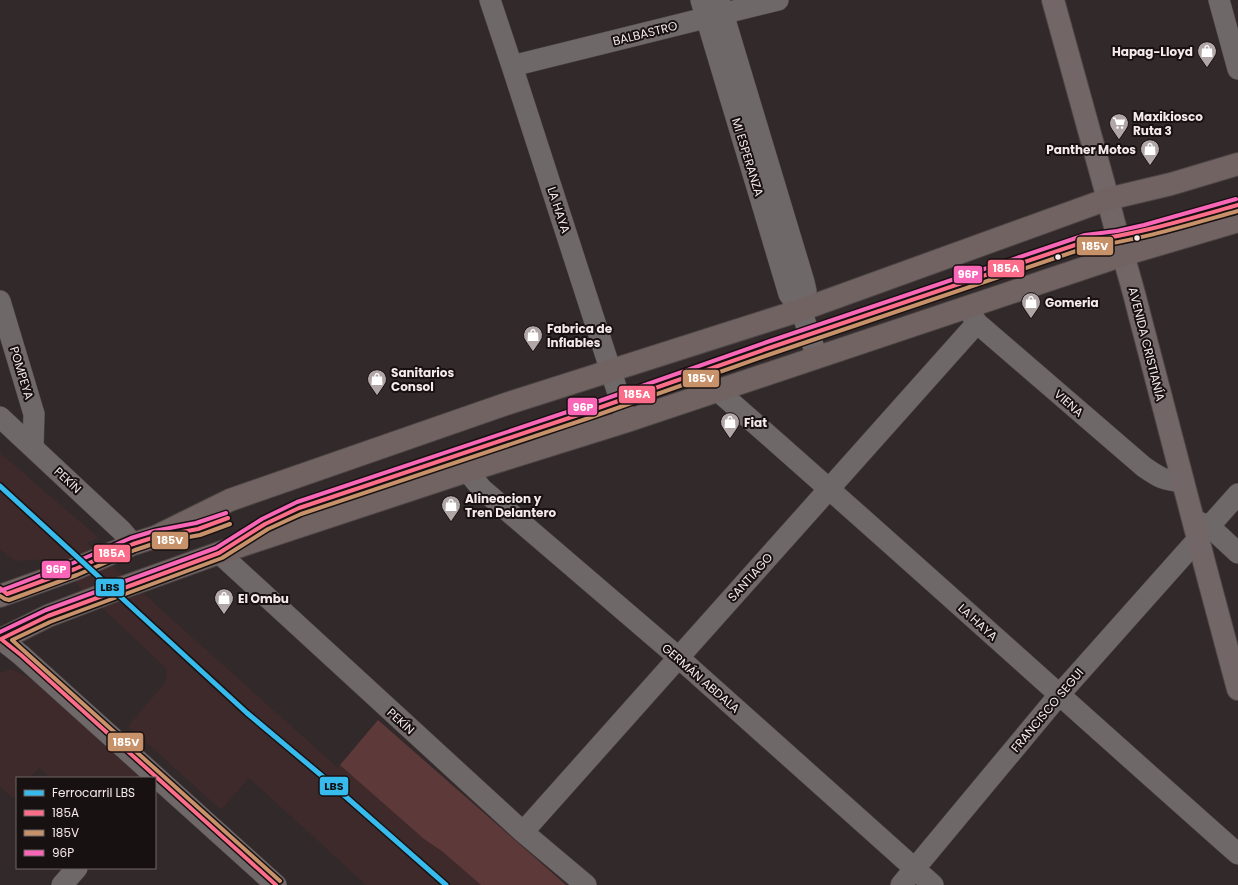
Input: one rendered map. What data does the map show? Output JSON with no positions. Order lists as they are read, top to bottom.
{
  "streets": {
    "main road": ["AVENIDA CRISTIANÍA"],
    "street": [
      "BALBASTRO",
      "MI ESPERANZA",
      "LA HAYA",
      "POMPEYA",
      "VIENA",
      "PEKÍN",
      "SANTIAGO",
      "GERMÁN ABDALA",
      "FRANCISCO SEGUI"
    ]
  },
  "crossings": [
    ["BALBASTRO", "MI ESPERANZA"],
    ["BALBASTRO", "LA HAYA"],
    ["LA HAYA", "SANTIAGO"],
    ["LA HAYA", "FRANCISCO SEGUI"],
    ["AVENIDA CRISTIANÍA", "VIENA"],
    ["AVENIDA CRISTIANÍA", "FRANCISCO SEGUI"],
    ["POMPEYA", "PEKÍN"],
    ["VIENA", "SANTIAGO"],
    ["PEKÍN", "SANTIAGO"],
    ["SANTIAGO", "GERMÁN ABDALA"],
    ["GERMÁN ABDALA", "FRANCISCO SEGUI"]
  ],
  "places": {
    "shop": [
      "Hapag-Lloyd",
      "Panther Motos",
      "Gomeria",
      "Fabrica de Inflables",
      "Sanitarios Consol",
      "Fiat",
      "Alineacion y Tren Delantero",
      "El Ombu"
    ],
    "supermarket": ["Maxikiosco Ruta 3"]
  },
  "lines": [
    "transit line 96P",
    "transit line 185A",
    "transit line 185V",
    "rail line LBS"
  ],
  "legend": [
    "Ferrocarril LBS",
    "185A",
    "185V",
    "96P"
  ]
}
